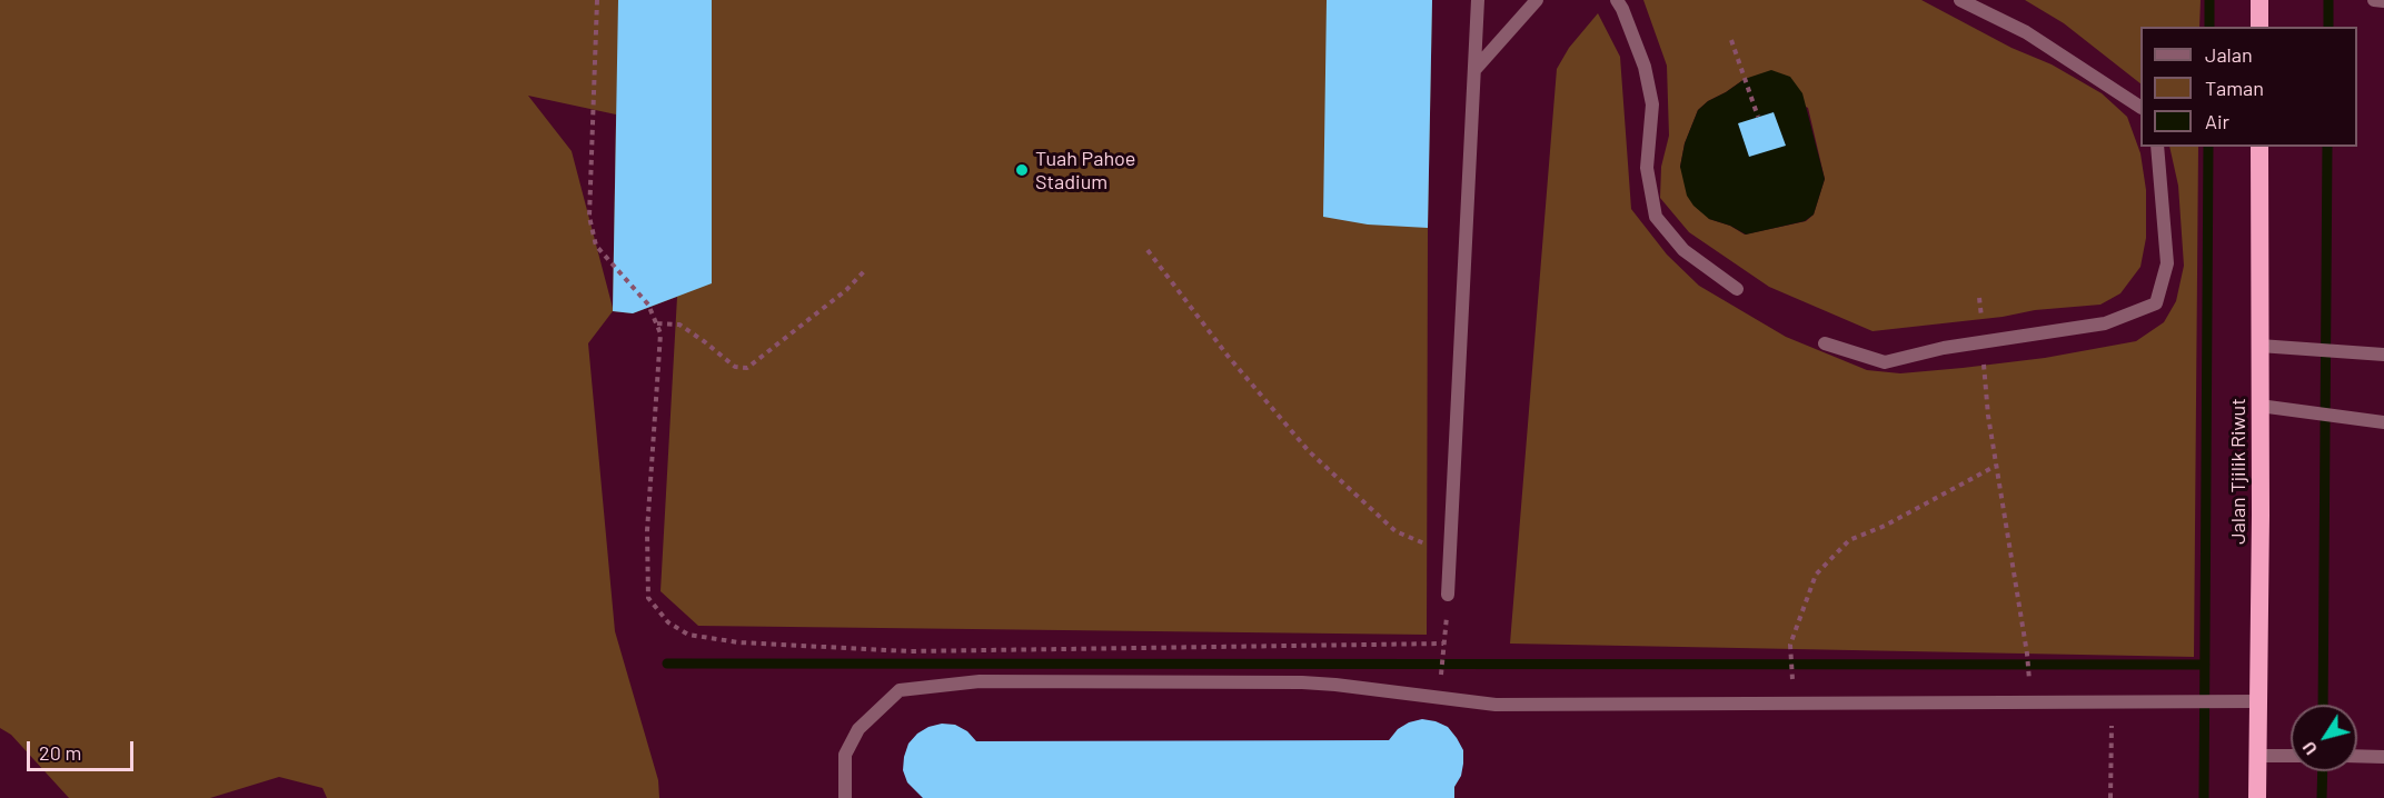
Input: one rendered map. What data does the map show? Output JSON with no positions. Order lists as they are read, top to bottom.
{
  "streets": {
    "highway": ["Jalan Tjilik Riwut"]
  },
  "places": ["Tuah Pahoe Stadium"],
  "legend": ["Jalan", "Taman", "Air"],
  "scale_bar": "20 m",
  "north": "bottom left"
}
